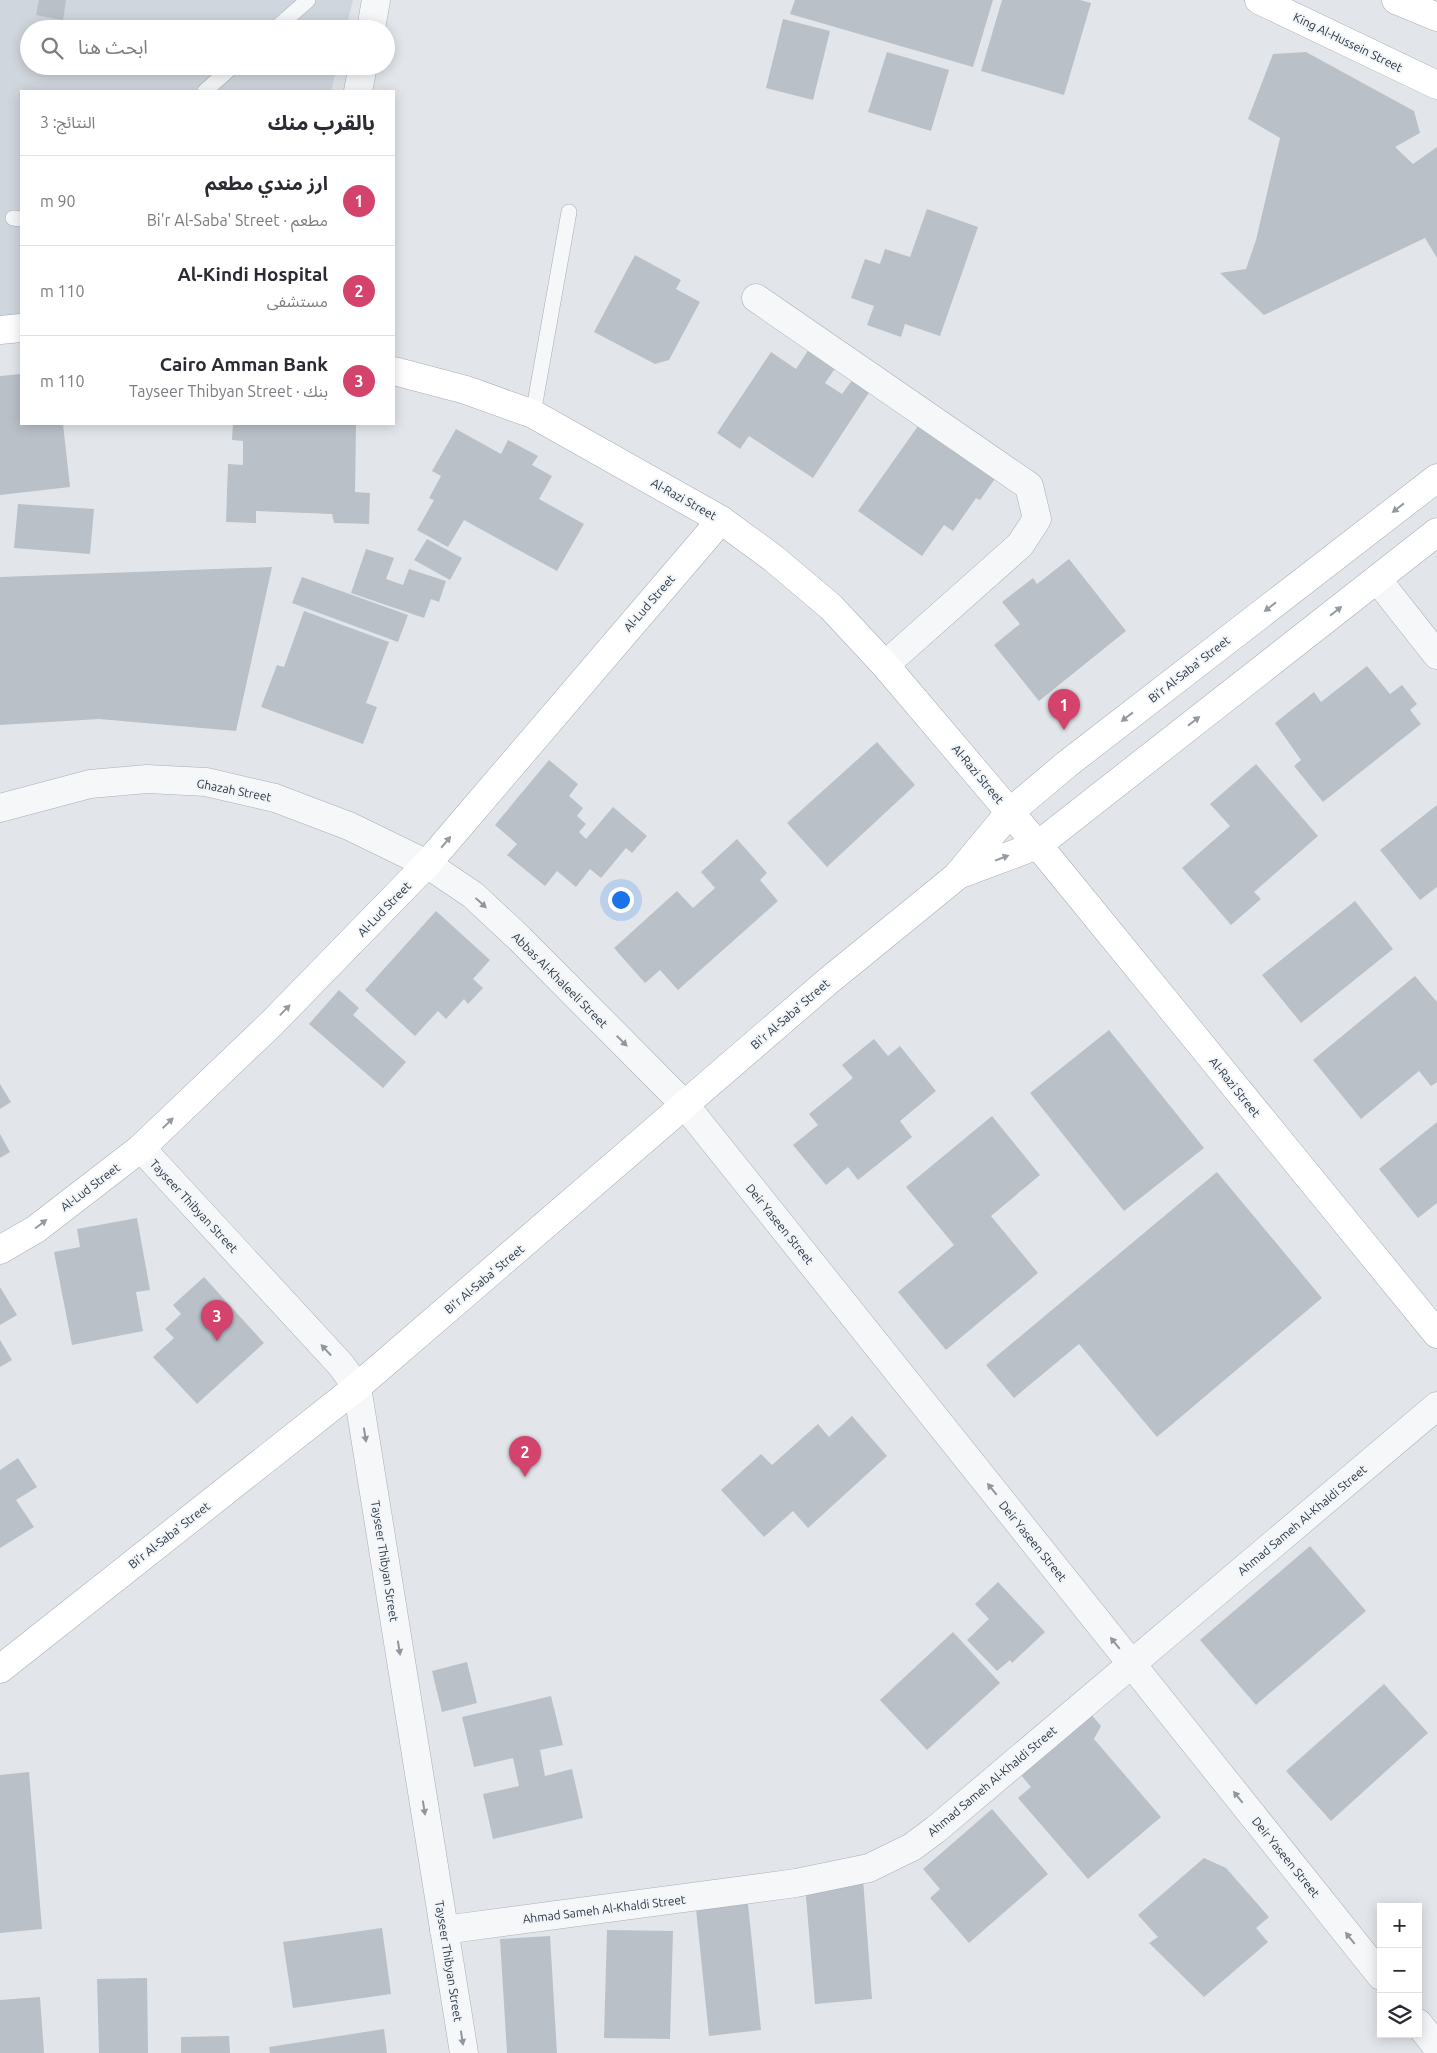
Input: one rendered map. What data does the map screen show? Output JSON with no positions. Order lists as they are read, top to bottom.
{
  "streets": {
    "street": [
      "King Al-Hussein Street",
      "Al-Razi Street",
      "Al-Lud Street",
      "Bi'r Al-Saba' Street",
      "Ghazah Street",
      "Abbas Al-Khaleeli Street",
      "Tayseer Thibyan Street",
      "Deir Yaseen Street",
      "Ahmad Sameh Al-Khaldi Street"
    ]
  },
  "crossings": [
    ["Al-Razi Street", "Al-Lud Street"],
    ["Al-Razi Street", "Bi'r Al-Saba' Street"],
    ["Al-Lud Street", "Ghazah Street"],
    ["Al-Lud Street", "Abbas Al-Khaleeli Street"],
    ["Al-Lud Street", "Tayseer Thibyan Street"],
    ["Bi'r Al-Saba' Street", "Abbas Al-Khaleeli Street"],
    ["Bi'r Al-Saba' Street", "Tayseer Thibyan Street"],
    ["Bi'r Al-Saba' Street", "Deir Yaseen Street"],
    ["Ghazah Street", "Abbas Al-Khaleeli Street"],
    ["Abbas Al-Khaleeli Street", "Deir Yaseen Street"],
    ["Tayseer Thibyan Street", "Ahmad Sameh Al-Khaldi Street"],
    ["Deir Yaseen Street", "Ahmad Sameh Al-Khaldi Street"]
  ],
  "one_way": ["Al-Lud Street", "Abbas Al-Khaleeli Street", "Deir Yaseen Street"],
  "page": {
    "search": "ابحث هنا",
    "heading": ["بالقرب منك", "النتائج: 3"],
    "list": [
      {
        "mark": "1",
        "name": "ارز مندي مطعم",
        "note": "مطعم · Bi'r Al-Saba' Street",
        "value": "90 m"
      },
      {
        "mark": "2",
        "name": "Al-Kindi Hospital",
        "note": "مستشفى",
        "value": "110 m"
      },
      {
        "mark": "3",
        "name": "Cairo Amman Bank",
        "note": "بنك · Tayseer Thibyan Street",
        "value": "110 m"
      }
    ],
    "pins": ["1", "3", "2"],
    "map_buttons": ["+", "−"]
  }
}
